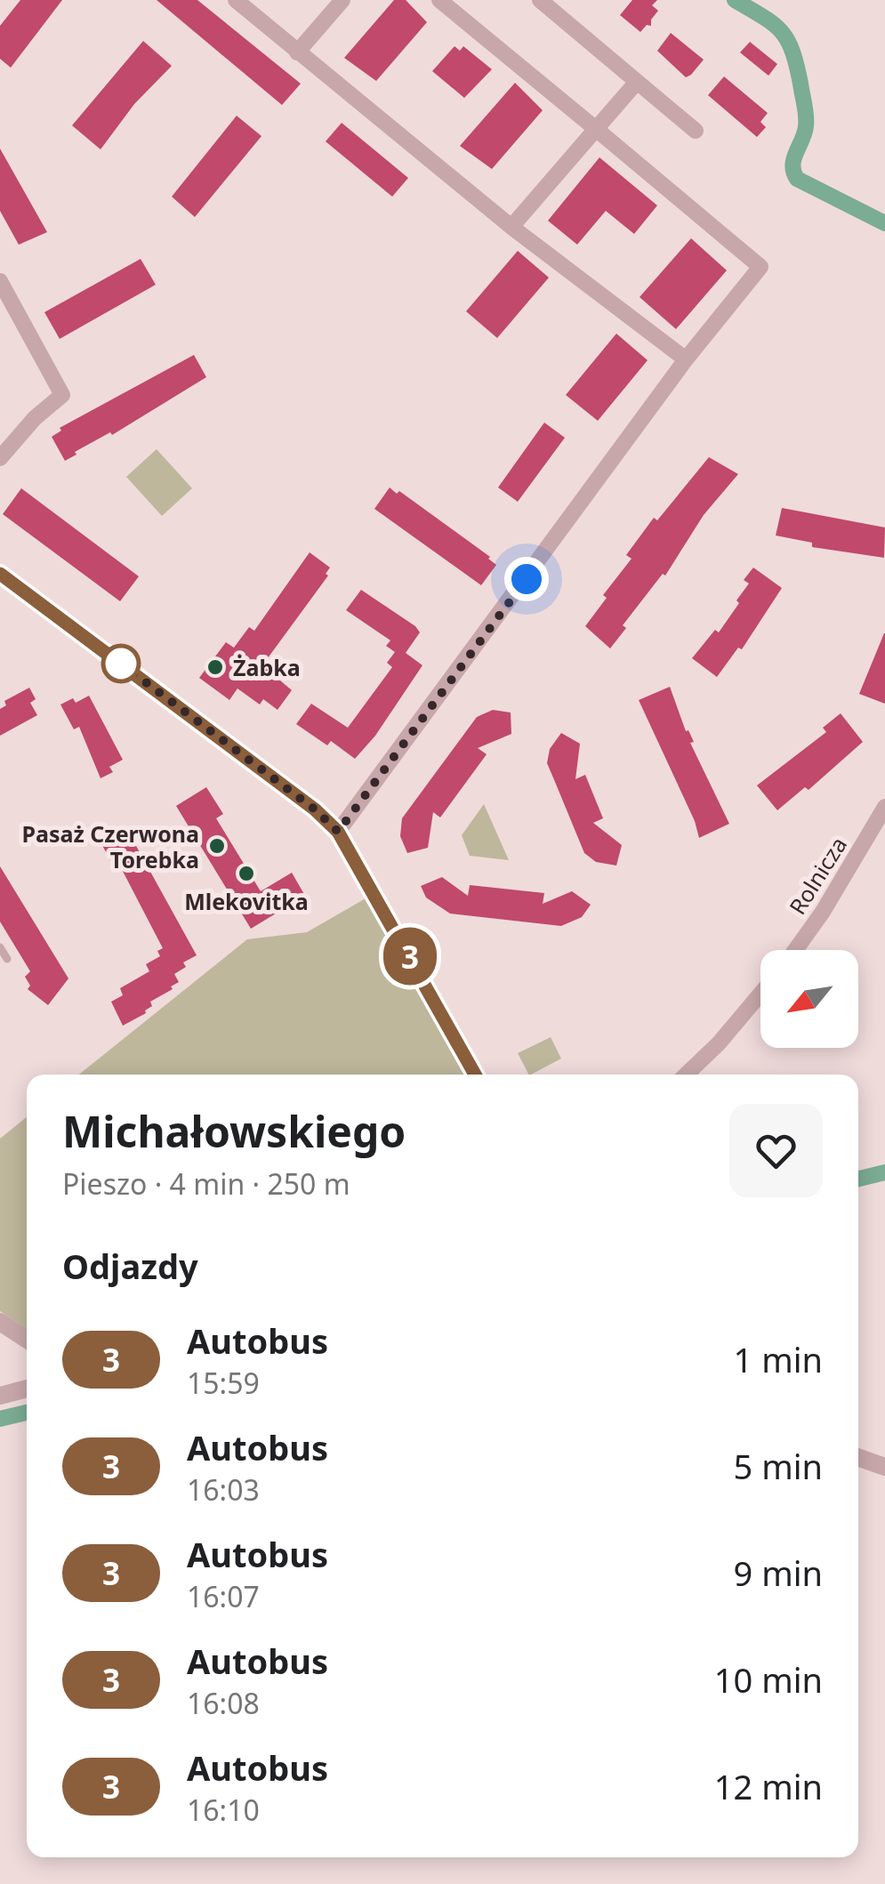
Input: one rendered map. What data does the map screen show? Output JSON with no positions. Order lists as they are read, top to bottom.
{
  "streets": {
    "street": ["Rolnicza"]
  },
  "places": ["Żabka", "Pasaż Czerwona Torebka", "Mlekovitka"],
  "lines": ["bus line 3"],
  "north": "bottom left",
  "page": {
    "on_map": "3",
    "heading": [
      ["Michałowskiego", "Pieszo · 4 min · 250 m"],
      "Odjazdy"
    ],
    "list": [
      {
        "mark": "3",
        "name": "Autobus",
        "note": "15:59",
        "value": "1 min"
      },
      {
        "mark": "3",
        "name": "Autobus",
        "note": "16:03",
        "value": "5 min"
      },
      {
        "mark": "3",
        "name": "Autobus",
        "note": "16:07",
        "value": "9 min"
      },
      {
        "mark": "3",
        "name": "Autobus",
        "note": "16:08",
        "value": "10 min"
      },
      {
        "mark": "3",
        "name": "Autobus",
        "note": "16:10",
        "value": "12 min"
      }
    ]
  }
}
